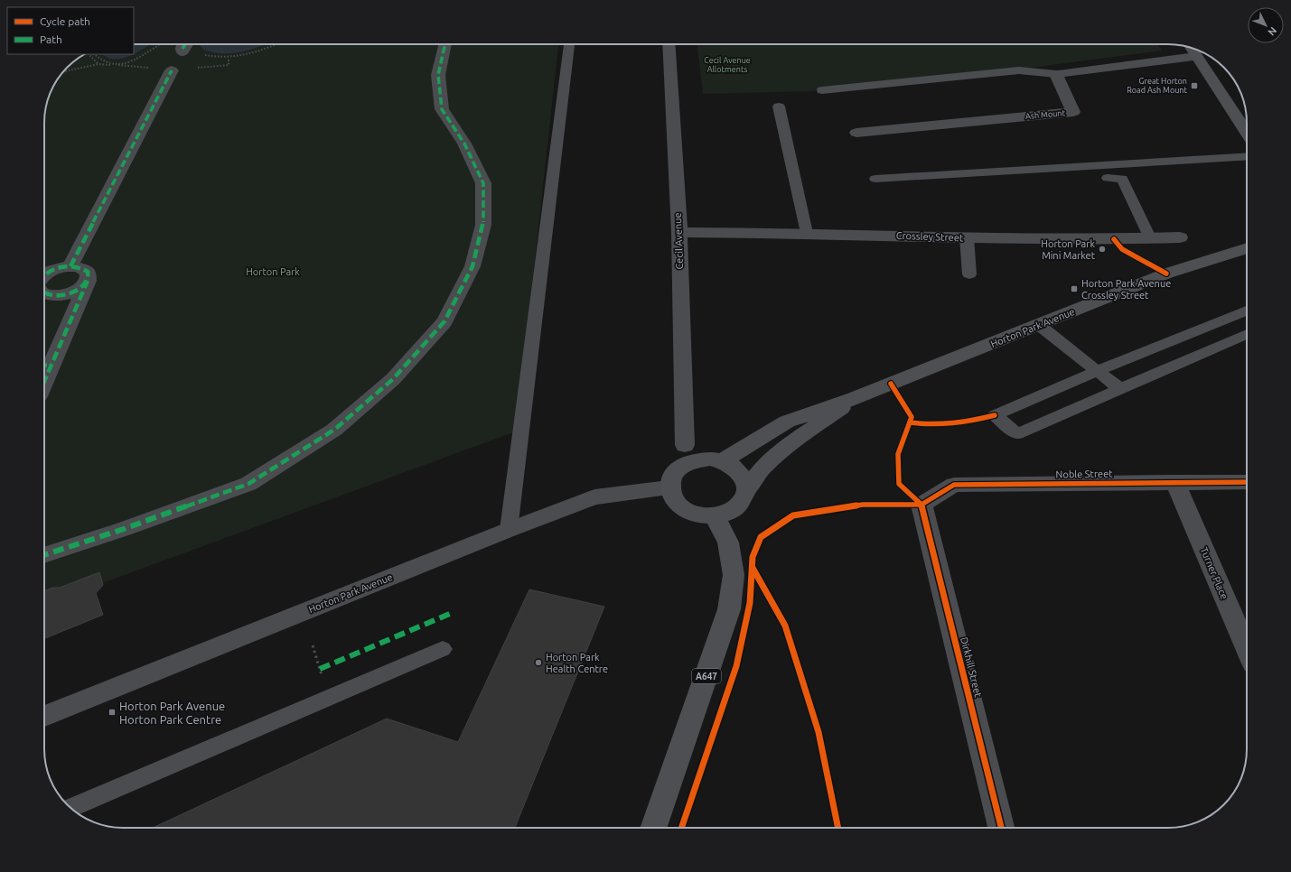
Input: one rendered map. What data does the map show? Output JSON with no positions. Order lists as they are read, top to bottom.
{
  "streets": {
    "main road": ["Horton Park Avenue", "A647"],
    "street": [
      "Ash Mount",
      "Crossley Street",
      "Cecil Avenue",
      "Noble Street",
      "Turner Place",
      "Dirkhill Street"
    ]
  },
  "crossings": [
    ["Crossley Street", "Cecil Avenue"],
    ["Cecil Avenue", "Horton Park Avenue"],
    ["Cecil Avenue", "A647"],
    ["Horton Park Avenue", "A647"],
    ["Noble Street", "Turner Place"],
    ["Noble Street", "Dirkhill Street"]
  ],
  "parks": ["Cecil Avenue Allotments", "Horton Park"],
  "places": {
    "transit": ["Great Horton Road Ash Mount", "Horton Park Avenue Crossley Street", "Horton Park Avenue Horton Park Centre"],
    "other": ["Horton Park Mini Market", "Horton Park Health Centre"]
  },
  "legend": ["Cycle path", "Path"],
  "north": "bottom right"
}
